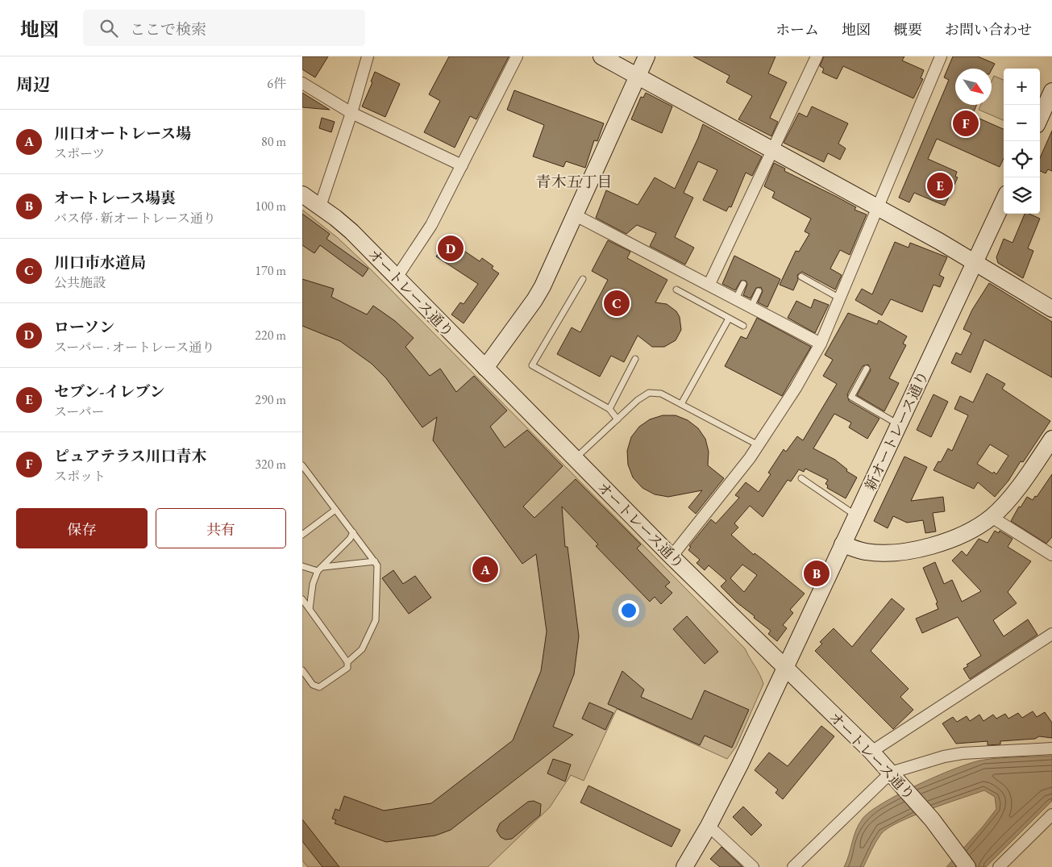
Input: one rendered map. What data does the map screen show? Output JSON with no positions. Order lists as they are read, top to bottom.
{
  "streets": {
    "street": ["オートレース通り", "新オートレース通り"]
  },
  "crossings": [
    ["オートレース通り", "新オートレース通り"]
  ],
  "districts": ["青木五丁目"],
  "north": "bottom right",
  "page": {
    "header": "地図",
    "search": "ここで検索",
    "nav": [
      "ホーム",
      "地図",
      "概要",
      "お問い合わせ"
    ],
    "heading": ["周辺", "6件"],
    "map_buttons": ["+", "−"],
    "list": [
      {
        "mark": "A",
        "name": "川口オートレース場",
        "note": "スポーツ",
        "value": "80 m"
      },
      {
        "mark": "B",
        "name": "オートレース場裏",
        "note": "バス停 · 新オートレース通り",
        "value": "100 m"
      },
      {
        "mark": "C",
        "name": "川口市水道局",
        "note": "公共施設",
        "value": "170 m"
      },
      {
        "mark": "D",
        "name": "ローソン",
        "note": "スーパー · オートレース通り",
        "value": "220 m"
      },
      {
        "mark": "E",
        "name": "セブン-イレブン",
        "note": "スーパー",
        "value": "290 m"
      },
      {
        "mark": "F",
        "name": "ピュアテラス川口青木",
        "note": "スポット",
        "value": "320 m"
      }
    ],
    "pins": [
      "F",
      "E",
      "D",
      "C",
      "A",
      "B"
    ],
    "buttons": ["保存", "共有"]
  }
}
